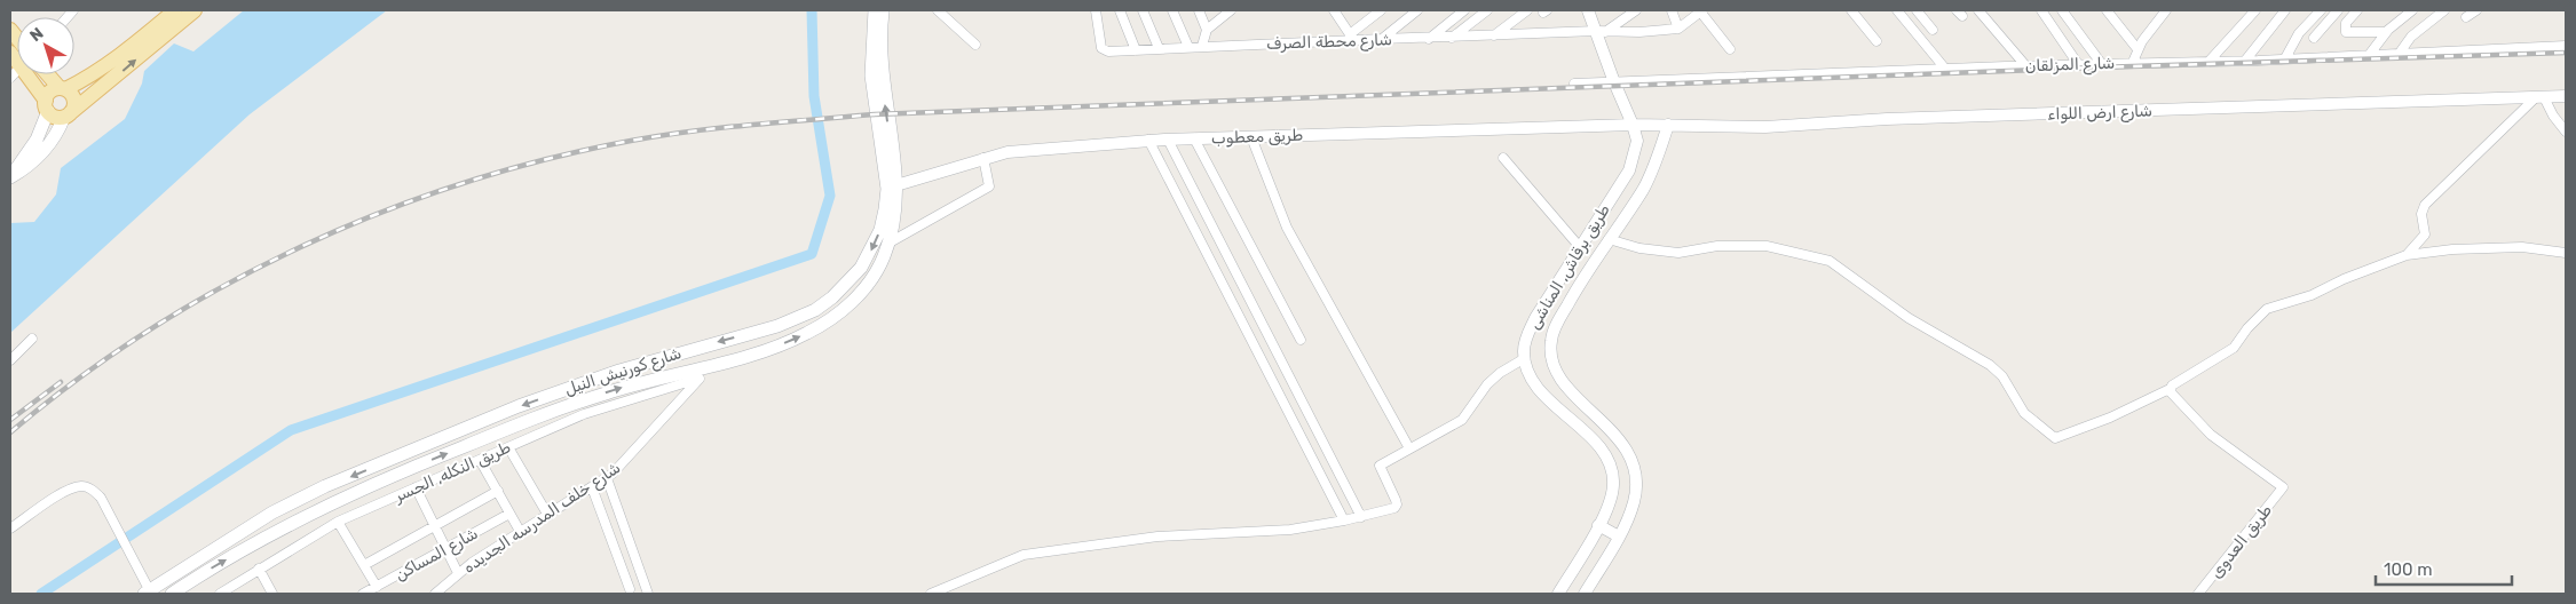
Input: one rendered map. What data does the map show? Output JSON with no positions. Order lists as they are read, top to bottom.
{
  "streets": {
    "main road": ["شارع كورنيش النيل"],
    "street": [
      "شارع محطة الصرف",
      "شارع المزلقان",
      "شارع ارض اللواء",
      "طريق معطوب",
      "طريق برقاش, المناشى",
      "طريق النكله, الجسر",
      "شارع خلف المدرسه الجديده",
      "طريق العدوى",
      "شارع المساكن"
    ]
  },
  "crossings": [
    ["شارع محطة الصرف", "طريق برقاش, المناشى"],
    ["شارع المزلقان", "طريق برقاش, المناشى"],
    ["شارع ارض اللواء", "طريق معطوب"],
    ["شارع ارض اللواء", "طريق برقاش, المناشى"],
    ["طريق معطوب", "طريق برقاش, المناشى"],
    ["طريق معطوب", "شارع كورنيش النيل"],
    ["شارع كورنيش النيل", "شارع خلف المدرسه الجديده"],
    ["طريق النكله, الجسر", "شارع خلف المدرسه الجديده"]
  ],
  "scale_bar": "100 m",
  "north": "top left"
}
